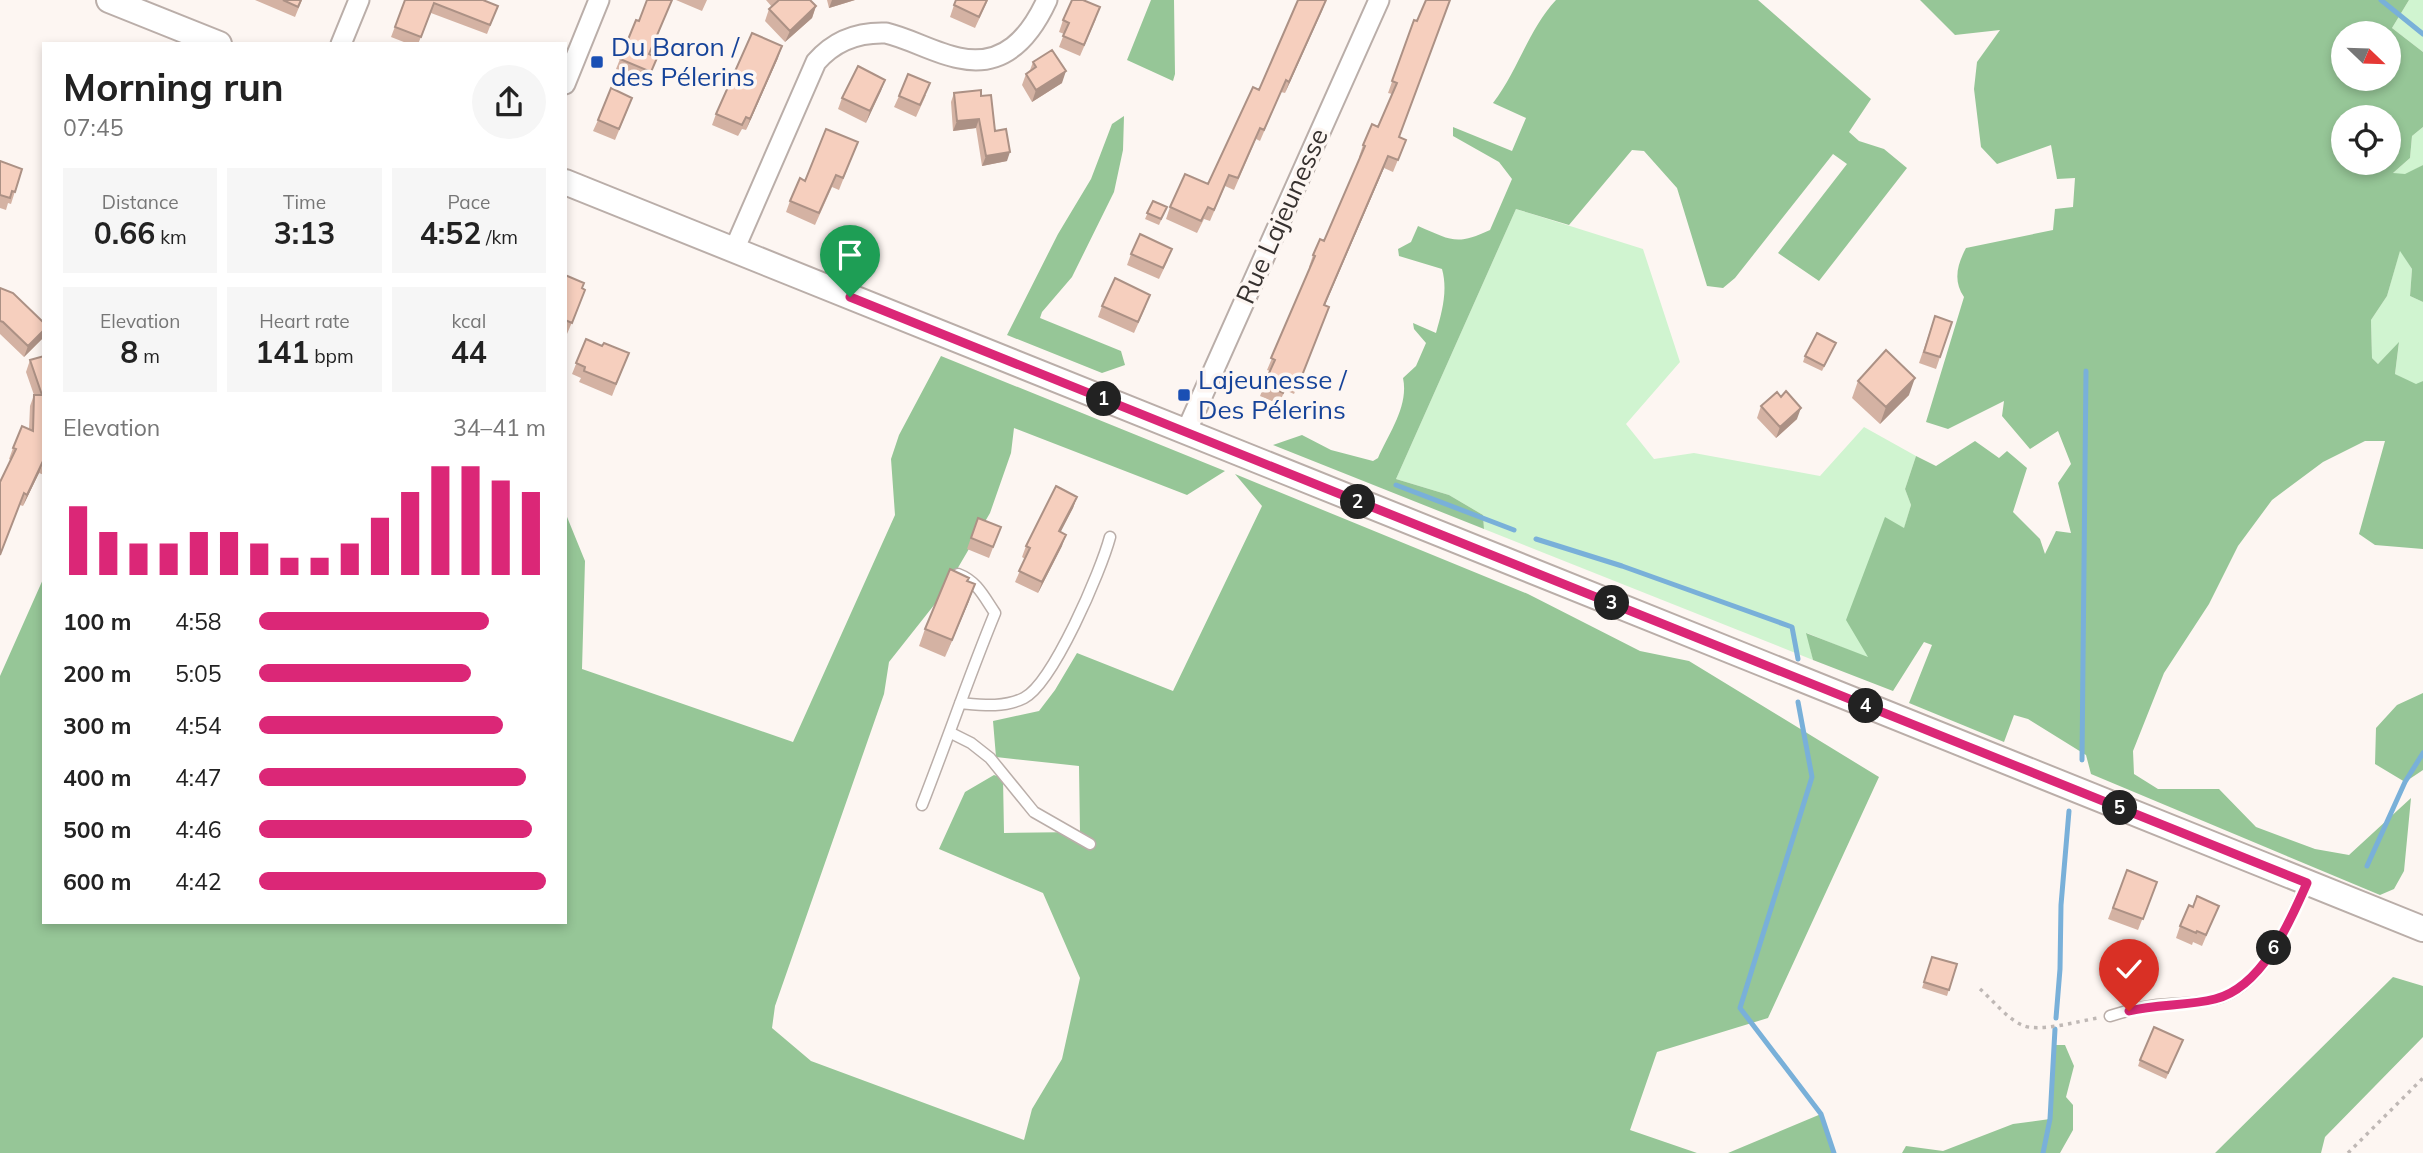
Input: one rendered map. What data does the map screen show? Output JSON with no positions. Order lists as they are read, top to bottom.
{
  "streets": {
    "street": ["Rue Lajeunesse"]
  },
  "places": {
    "transit": ["Du Baron / des Pélerins", "Lajeunesse / Des Pélerins"]
  },
  "north": "bottom right",
  "page": {
    "heading": ["Morning run", "07:45"],
    "stats": [
      ["Distance", "0.66 km"],
      ["Time", "3:13"],
      ["Pace", "4:52 /km"],
      ["Elevation", "8 m"],
      ["Heart rate", "141 bpm"],
      ["kcal", "44"]
    ],
    "pins": [
      "1",
      "2",
      "3",
      "4",
      "5",
      "6"
    ],
    "chart": ["Elevation", "34–41 m"],
    "list": [
      {
        "name": "100 m",
        "note": "4:58"
      },
      {
        "name": "200 m",
        "note": "5:05"
      },
      {
        "name": "300 m",
        "note": "4:54"
      },
      {
        "name": "400 m",
        "note": "4:47"
      },
      {
        "name": "500 m",
        "note": "4:46"
      },
      {
        "name": "600 m",
        "note": "4:42"
      }
    ]
  }
}
